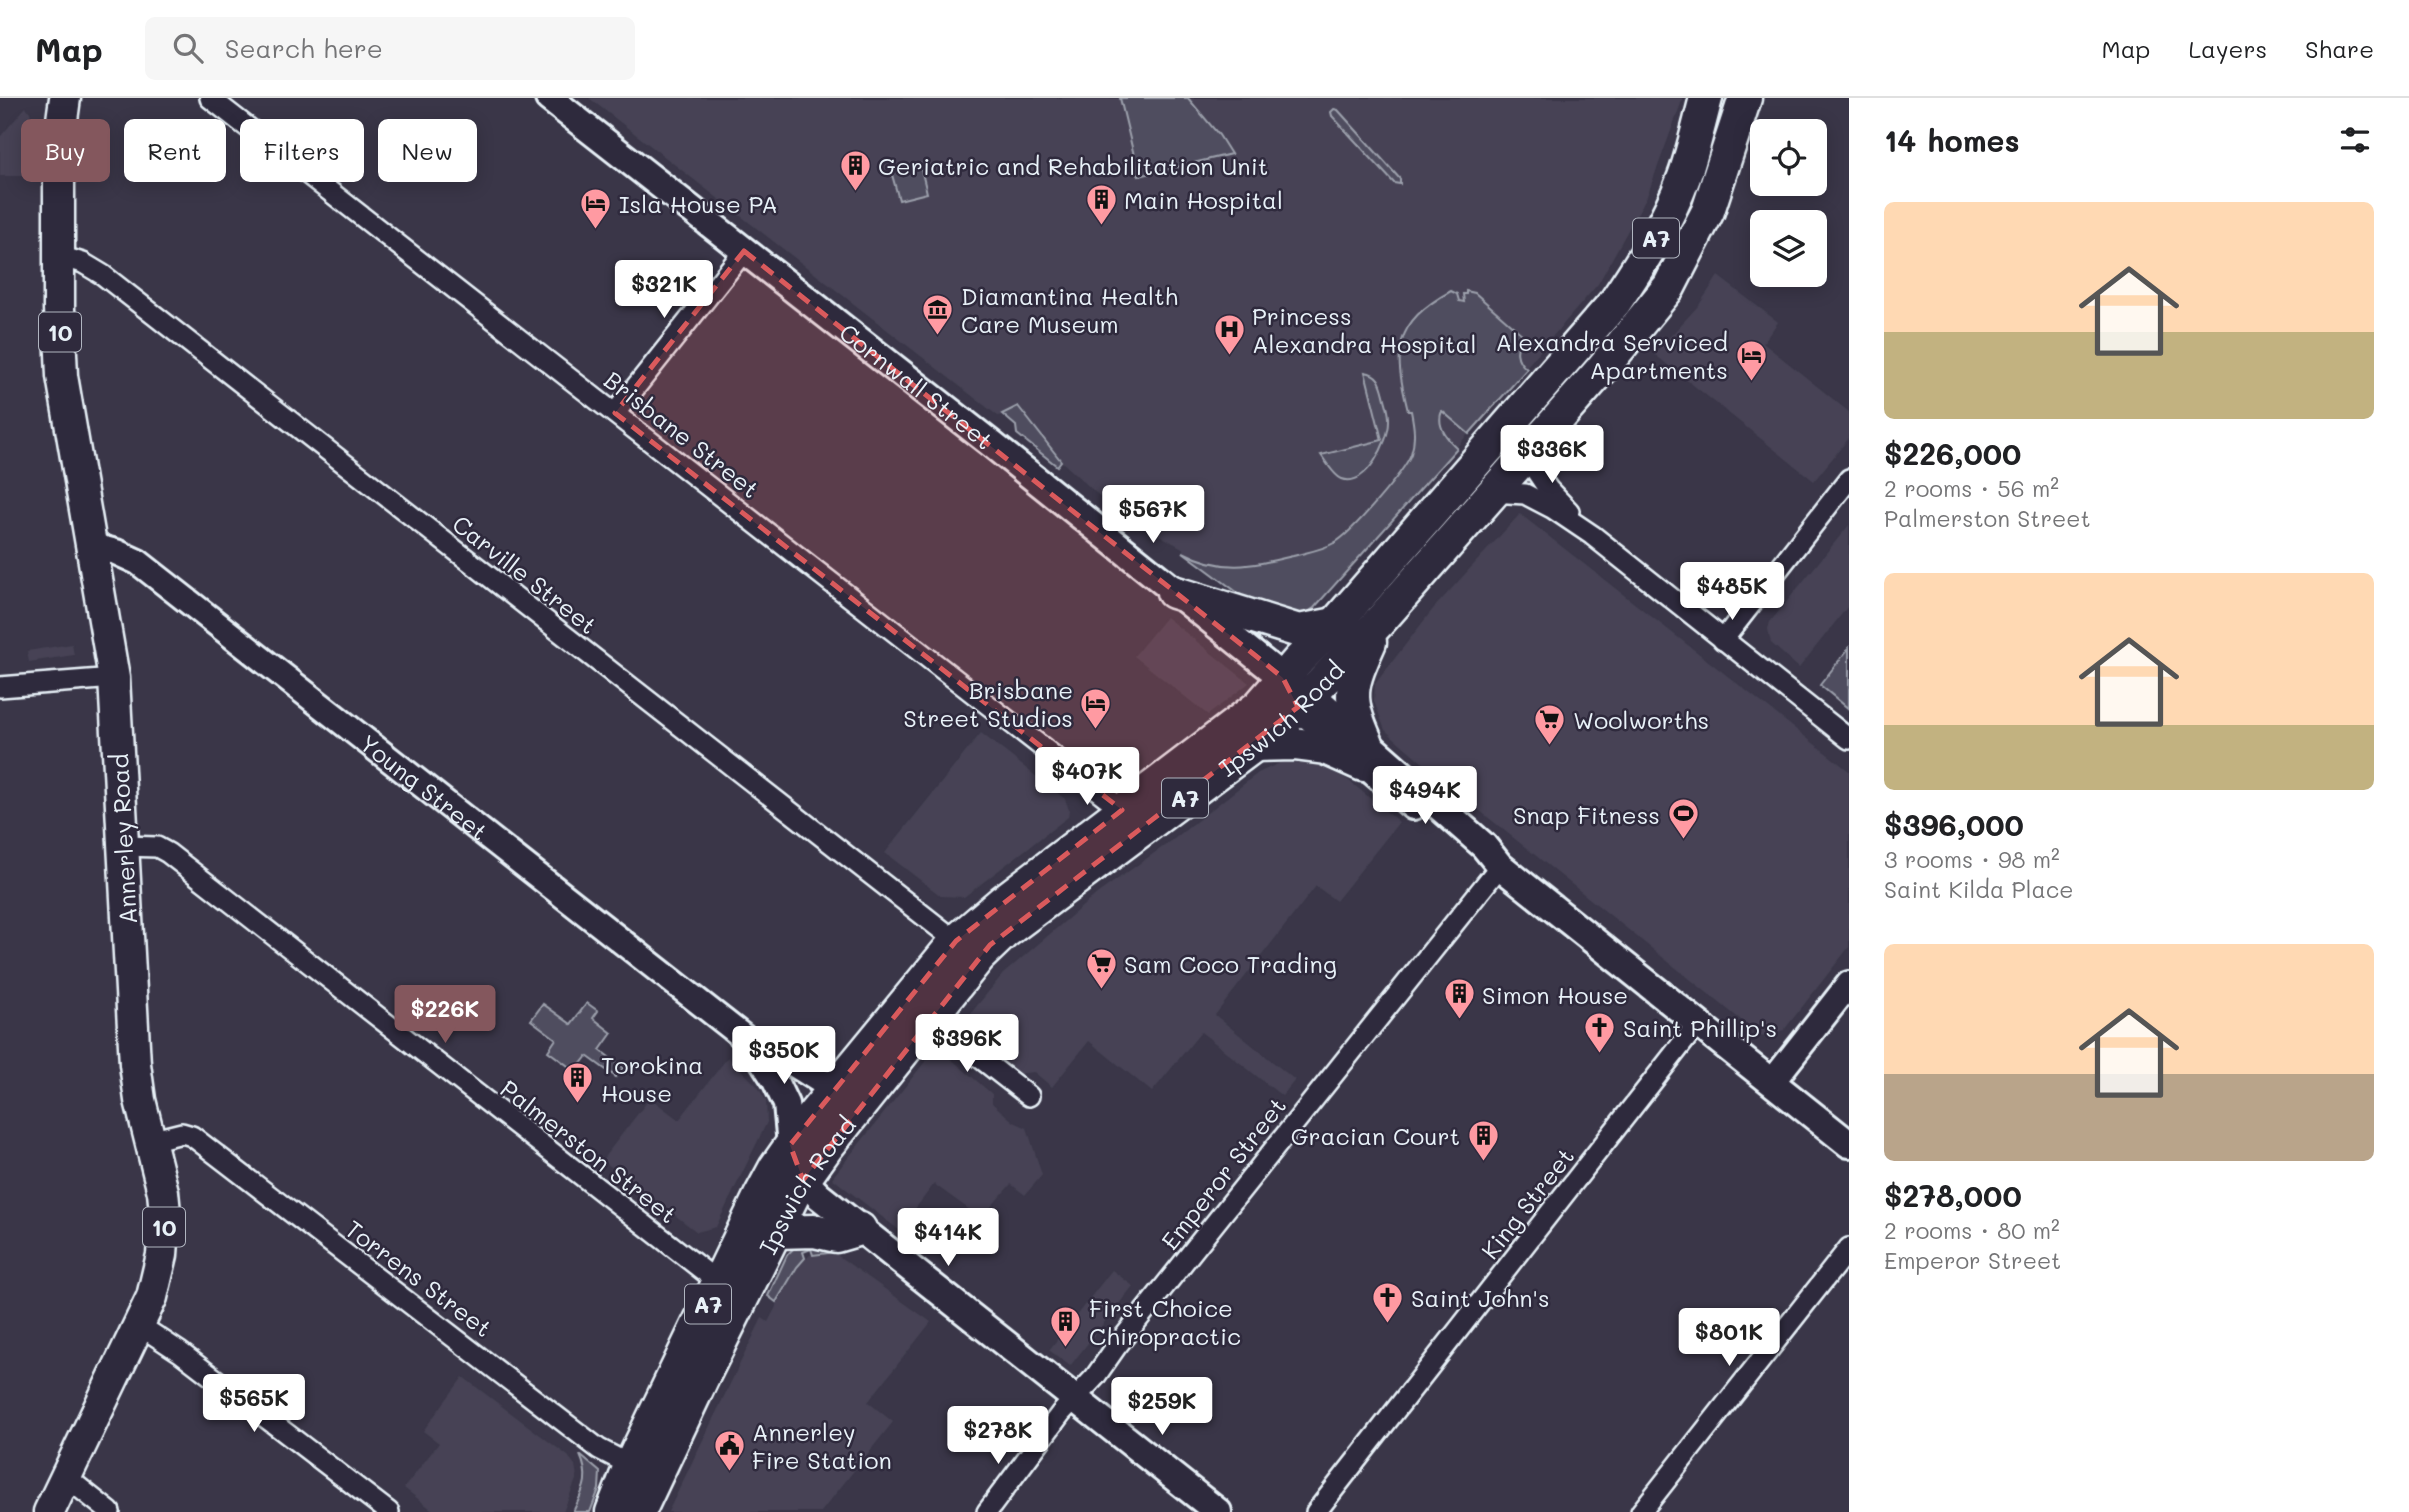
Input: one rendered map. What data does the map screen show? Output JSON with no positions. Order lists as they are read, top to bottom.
{
  "streets": {
    "highway": ["A7", "Ipswich Road"],
    "main road": ["10", "Cornwall Street", "Annerley Road"],
    "street": [
      "Brisbane Street",
      "Carville Street",
      "Young Street",
      "Palmerston Street",
      "Emperor Street",
      "King Street",
      "Torrens Street"
    ]
  },
  "crossings": [
    ["Cornwall Street", "Ipswich Road"],
    ["Cornwall Street", "Emperor Street"],
    ["Cornwall Street", "King Street"],
    ["Brisbane Street", "Ipswich Road"],
    ["Carville Street", "Ipswich Road"],
    ["Carville Street", "Annerley Road"],
    ["Ipswich Road", "Young Street"],
    ["Ipswich Road", "Palmerston Street"],
    ["Ipswich Road", "Torrens Street"],
    ["Young Street", "Annerley Road"],
    ["Annerley Road", "Palmerston Street"],
    ["Annerley Road", "Torrens Street"]
  ],
  "places": {
    "building": [
      "Geriatric and Rehabilitation Unit",
      "Main Hospital",
      "Simon House",
      "Torokina House",
      "Gracian Court",
      "First Choice Chiropractic"
    ],
    "hotel": ["Isla House PA", "Alexandra Serviced Apartments", "Brisbane Street Studios"],
    "museum": ["Diamantina Health Care Museum"],
    "hospital": ["Princess Alexandra Hospital"],
    "supermarket": ["Woolworths", "Sam Coco Trading"],
    "sports": ["Snap Fitness"],
    "church": ["Saint Phillip's", "Saint John's"],
    "public building": ["Annerley Fire Station"]
  },
  "page": {
    "header": "Map",
    "search": "Search here",
    "nav": ["Map", "Layers", "Share"],
    "heading": "14 homes",
    "chip": [
      "Buy",
      "Rent",
      "Filters",
      "New"
    ],
    "list": [
      {
        "name": "$226,000",
        "note": "2 rooms · 56 m² · Palmerston Street"
      },
      {
        "name": "$396,000",
        "note": "3 rooms · 98 m² · Saint Kilda Place"
      },
      {
        "name": "$278,000",
        "note": "2 rooms · 80 m² · Emperor Street"
      }
    ],
    "price": [
      "$321K",
      "$336K",
      "$567K",
      "$485K",
      "$407K",
      "$494K",
      "$226K",
      "$396K",
      "$350K",
      "$414K",
      "$801K",
      "$565K",
      "$259K",
      "$278K"
    ]
  }
}
